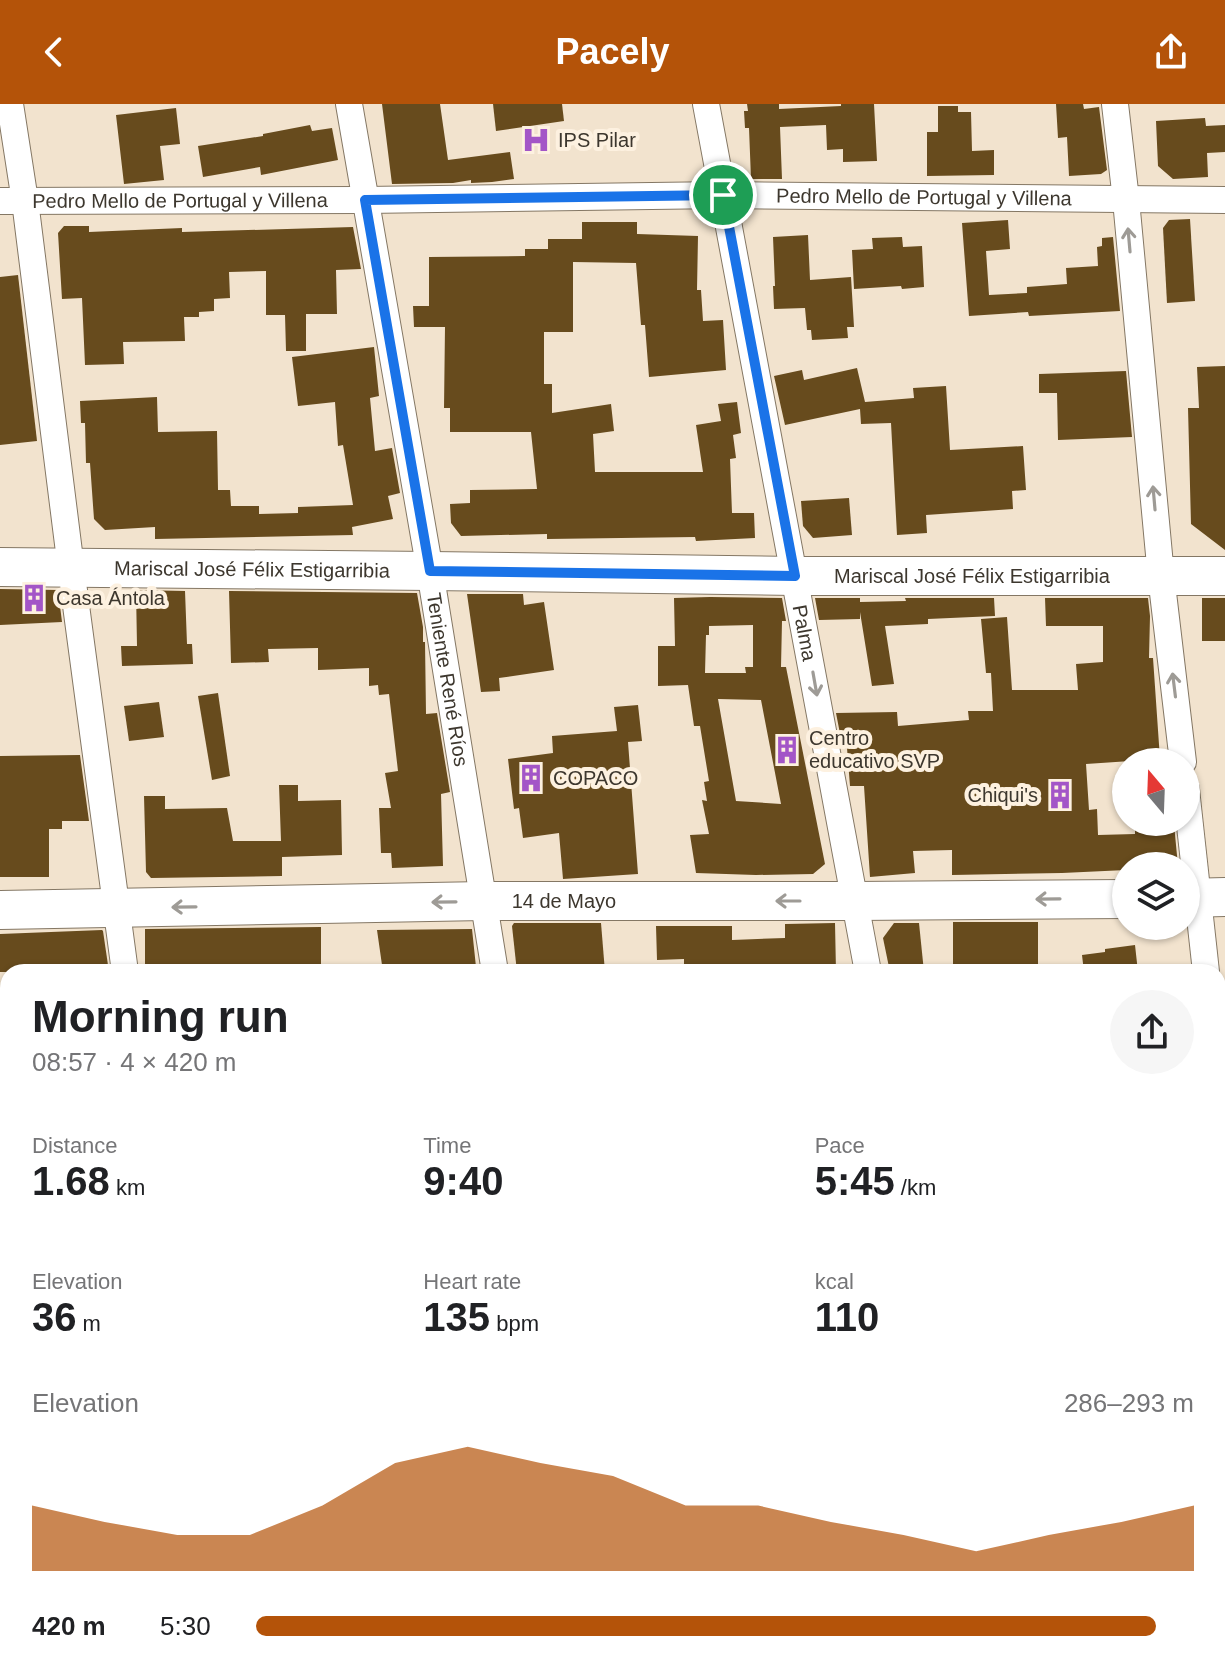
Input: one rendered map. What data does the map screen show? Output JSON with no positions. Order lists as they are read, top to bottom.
{
  "streets": {
    "main road": ["Mariscal José Félix Estigarribia", "14 de Mayo"],
    "street": ["Pedro Mello de Portugal y Villena", "Palma", "Teniente René Ríos"]
  },
  "crossings": [
    ["Pedro Mello de Portugal y Villena", "Palma"],
    ["Pedro Mello de Portugal y Villena", "Teniente René Ríos"],
    ["Mariscal José Félix Estigarribia", "Palma"],
    ["Mariscal José Félix Estigarribia", "Teniente René Ríos"],
    ["Palma", "14 de Mayo"],
    ["Teniente René Ríos", "14 de Mayo"]
  ],
  "one_way": ["Palma", "14 de Mayo"],
  "places": {
    "hospital": ["IPS Pilar"],
    "building": [
      "Casa Ántola",
      "Centro educativo SVP",
      "COPACO",
      "Chiqui's"
    ]
  },
  "north": "top",
  "page": {
    "header": "Pacely",
    "heading": ["Morning run", "08:57 · 4 × 420 m"],
    "stats": [
      ["Distance", "1.68 km"],
      ["Time", "9:40"],
      ["Pace", "5:45 /km"],
      ["Elevation", "36 m"],
      ["Heart rate", "135 bpm"],
      ["kcal", "110"]
    ],
    "chart": ["Elevation", "286–293 m"],
    "list": [
      {
        "name": "420 m",
        "note": "5:30"
      }
    ]
  }
}
